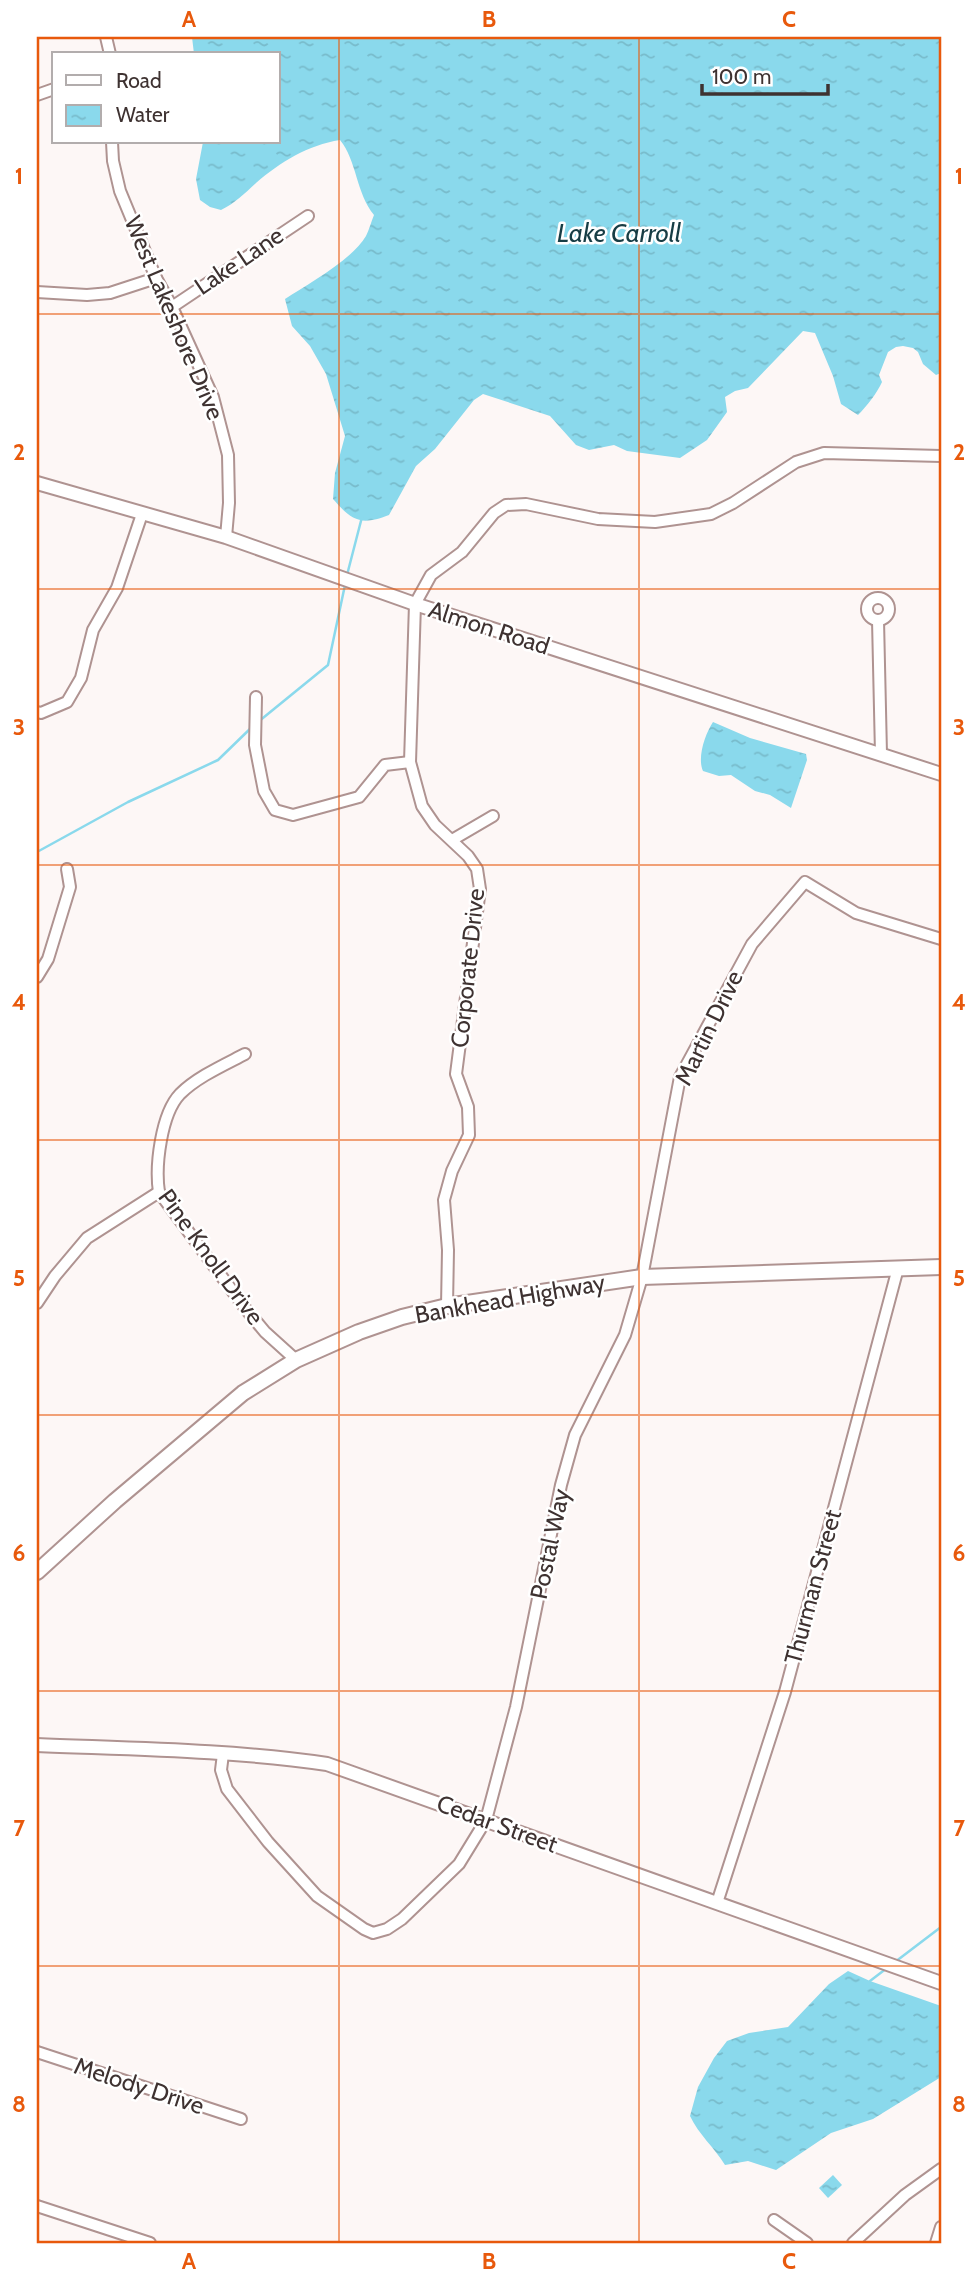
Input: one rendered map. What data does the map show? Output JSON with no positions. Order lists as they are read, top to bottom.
{
  "streets": {
    "main road": ["Bankhead Highway"],
    "street": [
      "Lake Lane",
      "West Lakeshore Drive",
      "Almon Road",
      "Corporate Drive",
      "Martin Drive",
      "Pine Knoll Drive",
      "Postal Way",
      "Thurman Street",
      "Cedar Street",
      "Melody Drive"
    ]
  },
  "crossings": [
    ["Lake Lane", "West Lakeshore Drive"],
    ["West Lakeshore Drive", "Almon Road"],
    ["Almon Road", "Corporate Drive"],
    ["Corporate Drive", "Bankhead Highway"],
    ["Martin Drive", "Bankhead Highway"],
    ["Martin Drive", "Postal Way"],
    ["Pine Knoll Drive", "Bankhead Highway"],
    ["Bankhead Highway", "Postal Way"],
    ["Bankhead Highway", "Thurman Street"],
    ["Postal Way", "Cedar Street"],
    ["Thurman Street", "Cedar Street"]
  ],
  "water": ["Lake Carroll"],
  "legend": ["Road", "Water"],
  "scale_bar": "100 m",
  "grid": {
    "columns": ["A", "B", "C"],
    "rows": [
      "1",
      "2",
      "3",
      "4",
      "5",
      "6",
      "7",
      "8"
    ]
  }
}
